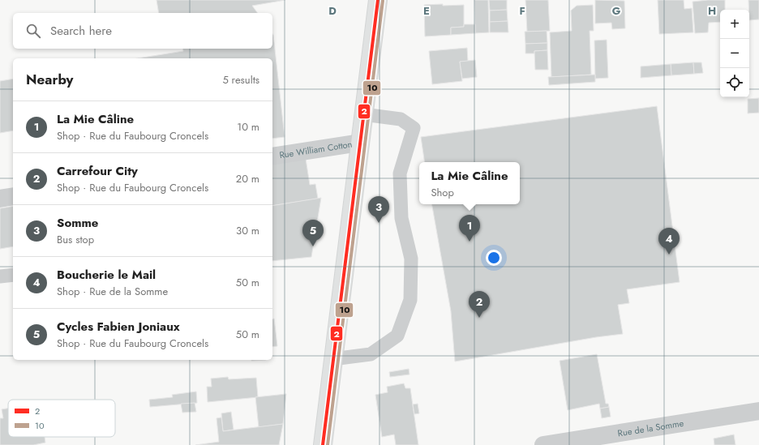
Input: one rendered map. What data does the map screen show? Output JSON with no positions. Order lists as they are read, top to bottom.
{
  "streets": {
    "street": ["Rue William Cotton", "Rue de la Somme"]
  },
  "lines": ["transit line 2", "transit line 10"],
  "legend": ["2", "10"],
  "page": {
    "map_buttons": ["+", "−"],
    "search": "Search here",
    "heading": ["Nearby", "5 results"],
    "list": [
      {
        "mark": "1",
        "name": "La Mie Câline",
        "note": "Shop · Rue du Faubourg Croncels",
        "value": "10 m"
      },
      {
        "mark": "2",
        "name": "Carrefour City",
        "note": "Shop · Rue du Faubourg Croncels",
        "value": "20 m"
      },
      {
        "mark": "3",
        "name": "Somme",
        "note": "Bus stop",
        "value": "30 m"
      },
      {
        "mark": "4",
        "name": "Boucherie le Mail",
        "note": "Shop · Rue de la Somme",
        "value": "50 m"
      },
      {
        "mark": "5",
        "name": "Cycles Fabien Joniaux",
        "note": "Shop · Rue du Faubourg Croncels",
        "value": "50 m"
      }
    ],
    "popup": ["La Mie Câline", "Shop"],
    "pins": [
      "3",
      "1",
      "5",
      "4",
      "2"
    ]
  },
  "grid": {
    "columns": [
      "D",
      "E",
      "F",
      "G",
      "H"
    ]
  }
}
